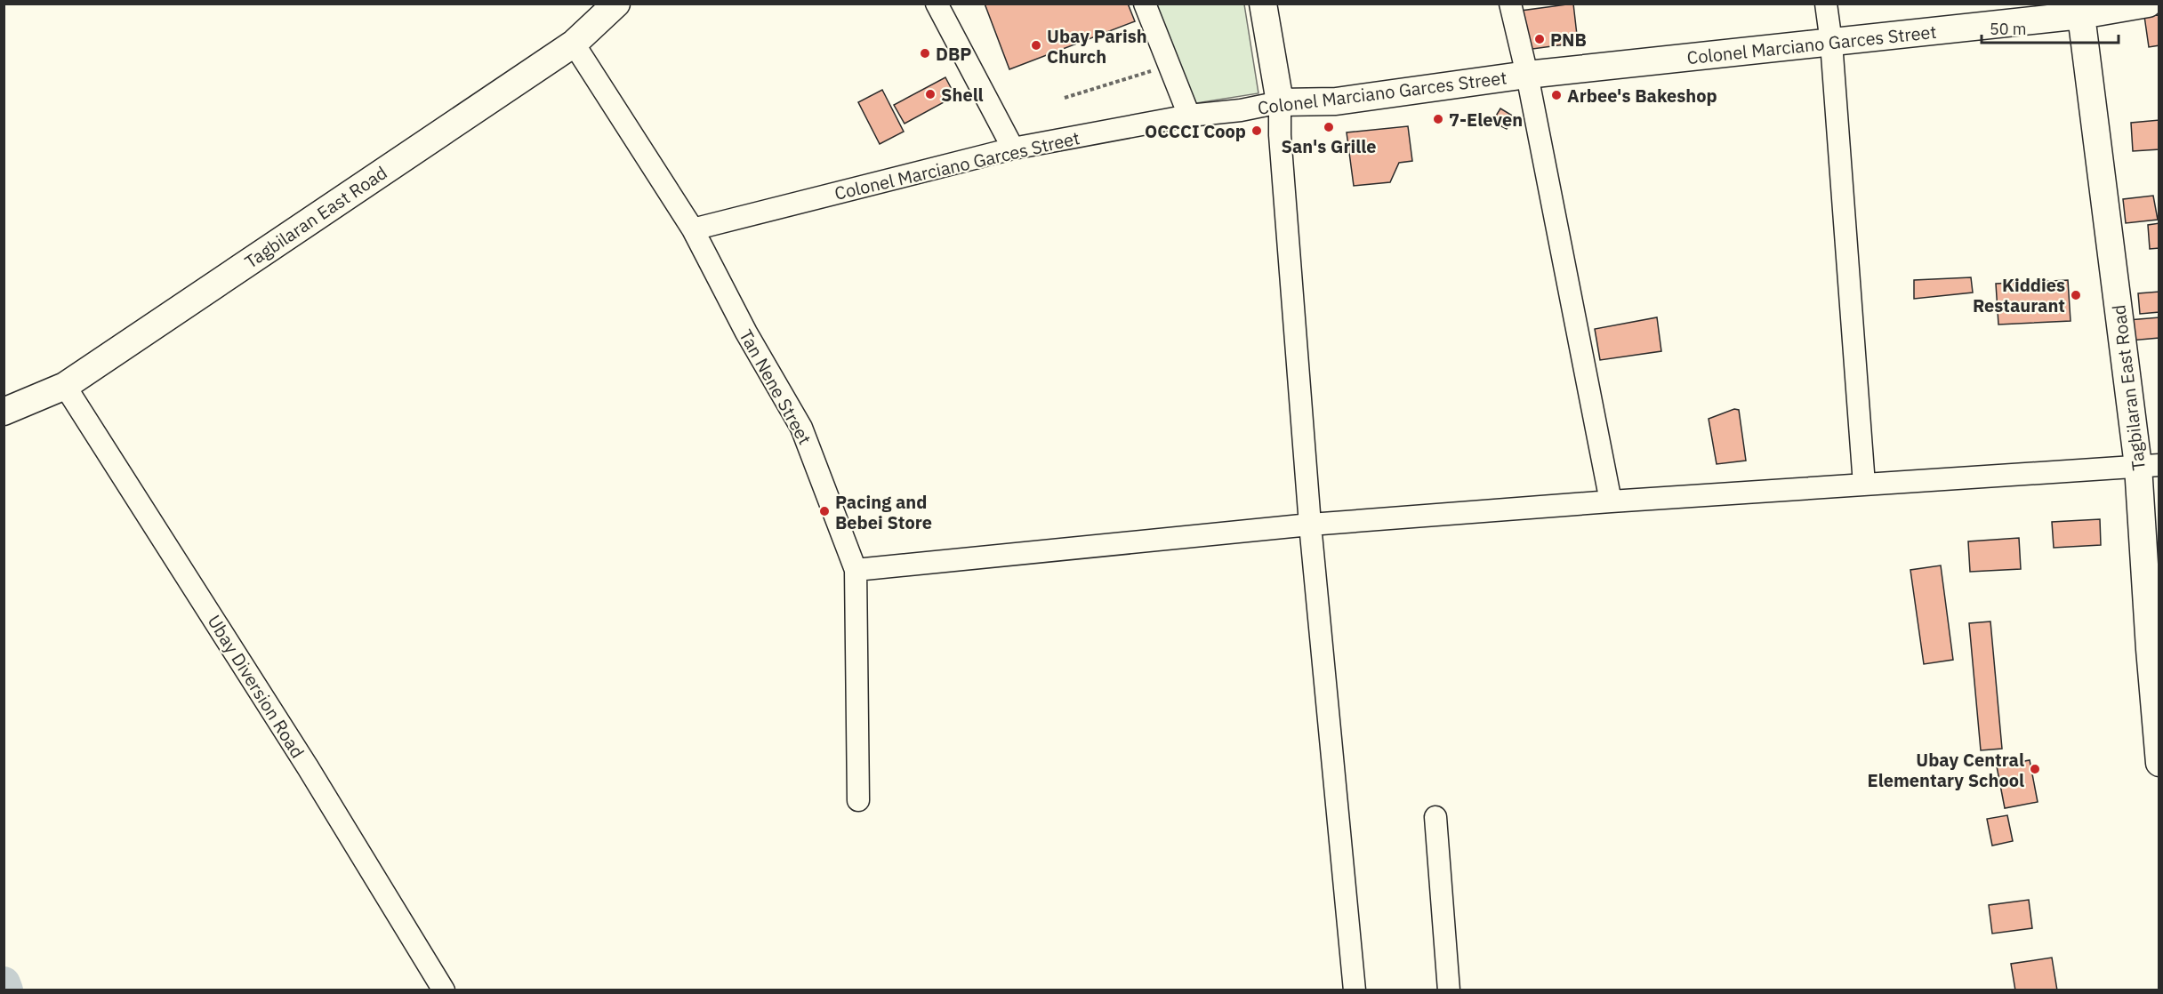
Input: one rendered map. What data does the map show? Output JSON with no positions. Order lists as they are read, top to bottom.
{
  "streets": {
    "main road": ["Colonel Marciano Garces Street", "Tagbilaran East Road"],
    "street": ["Tan Nene Street", "Ubay Diversion Road"]
  },
  "crossings": [
    ["Colonel Marciano Garces Street", "Tagbilaran East Road"],
    ["Colonel Marciano Garces Street", "Tan Nene Street"],
    ["Tagbilaran East Road", "Tan Nene Street"],
    ["Tagbilaran East Road", "Ubay Diversion Road"]
  ],
  "places": [
    "PNB",
    "Ubay Parish Church",
    "DBP",
    "Shell",
    "Arbee's Bakeshop",
    "7-Eleven",
    "San's Grille",
    "OCCCI Coop",
    "Kiddies Restaurant",
    "Pacing and Bebei Store",
    "Ubay Central Elementary School"
  ],
  "scale_bar": "50 m"
}
